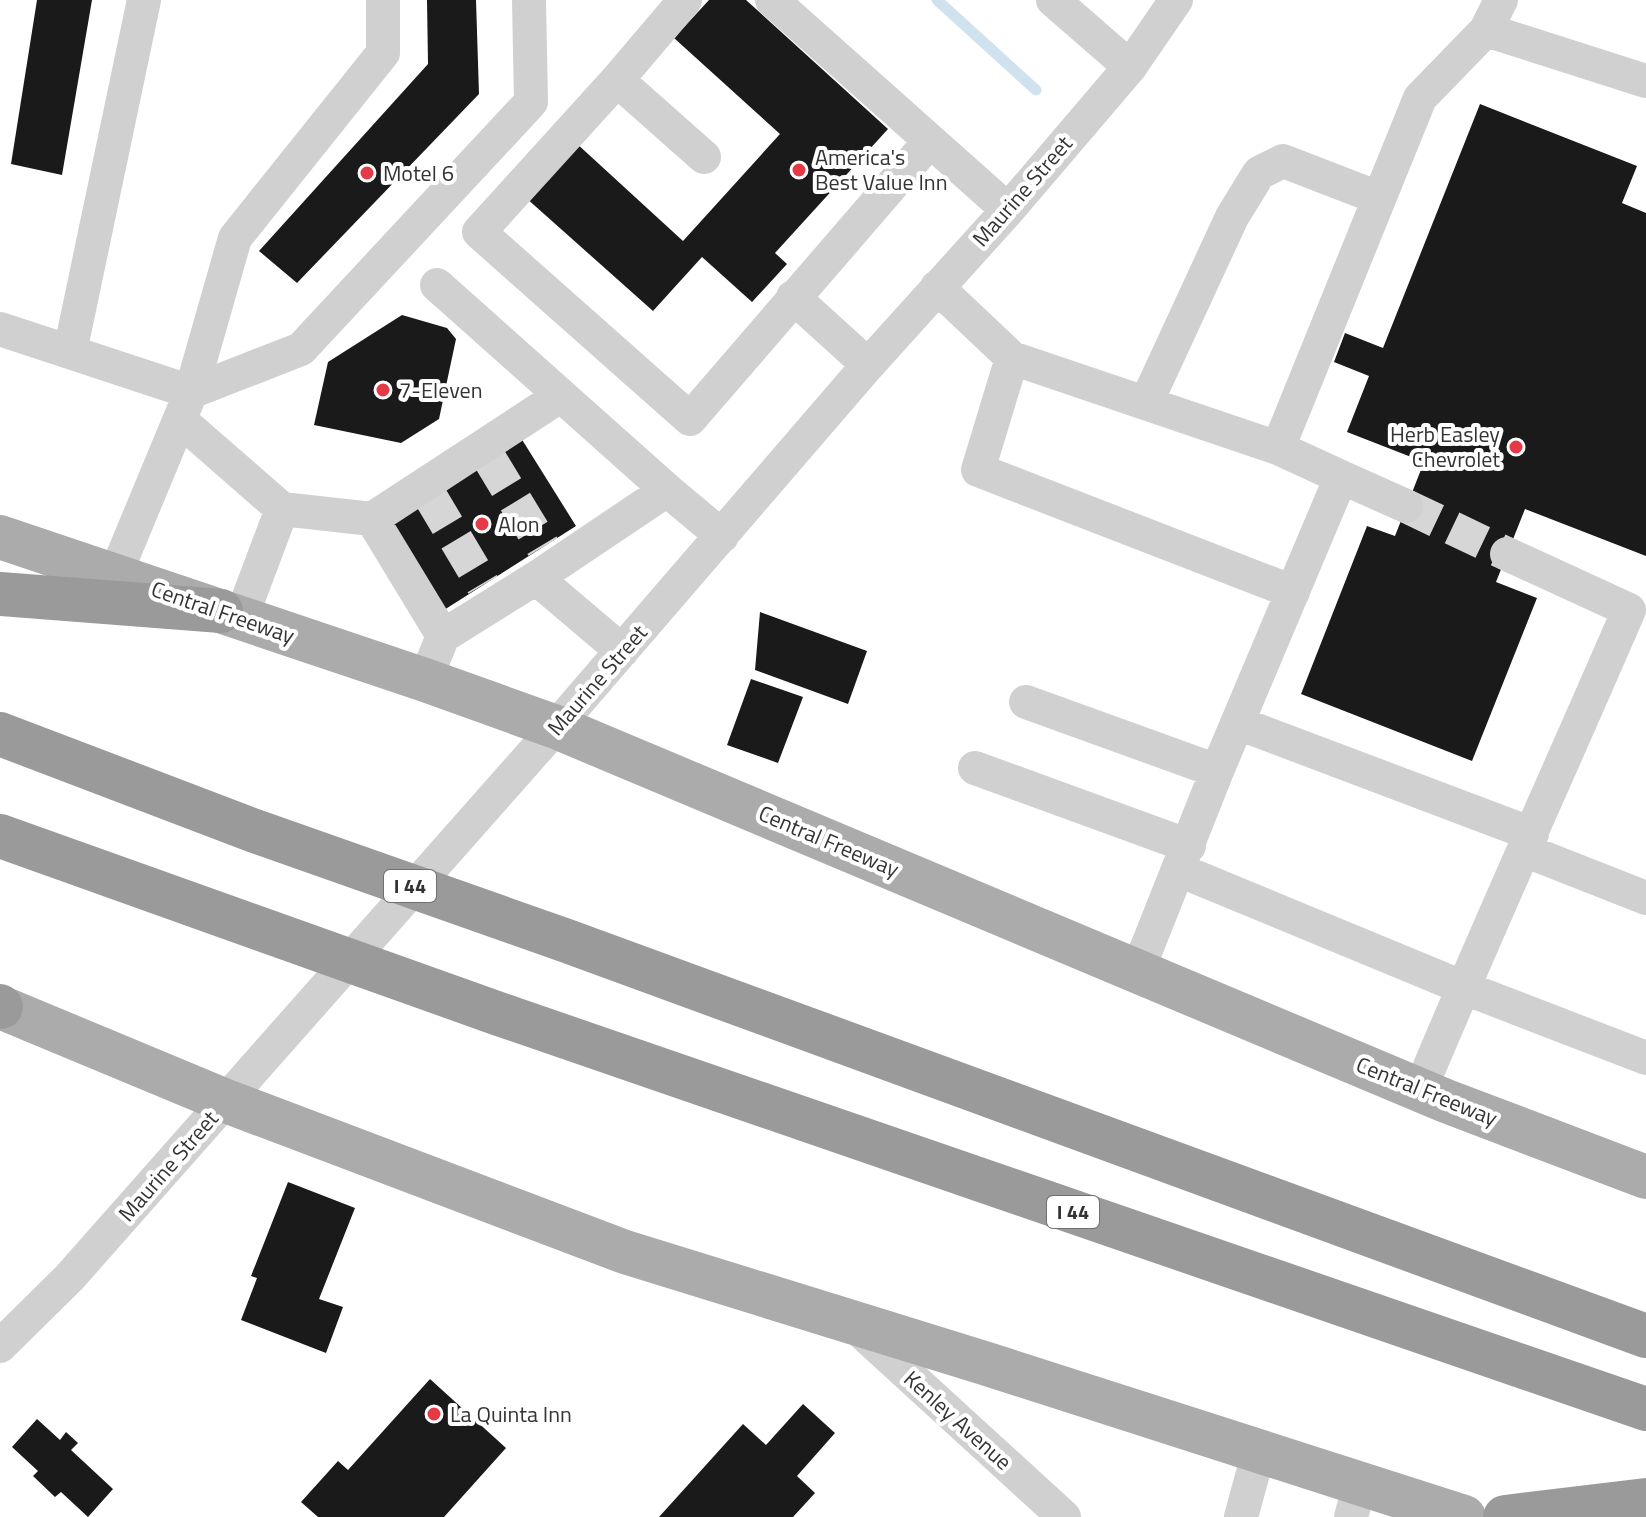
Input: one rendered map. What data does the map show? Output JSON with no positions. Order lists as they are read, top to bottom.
{
  "streets": {
    "highway": ["I 44"],
    "main road": ["Central Freeway"],
    "street": ["Maurine Street", "Kenley Avenue"]
  },
  "crossings": [
    ["Maurine Street", "Central Freeway"]
  ],
  "places": [
    "America's Best Value Inn",
    "Motel 6",
    "7-Eleven",
    "Herb Easley Chevrolet",
    "Alon",
    "La Quinta Inn"
  ]
}
